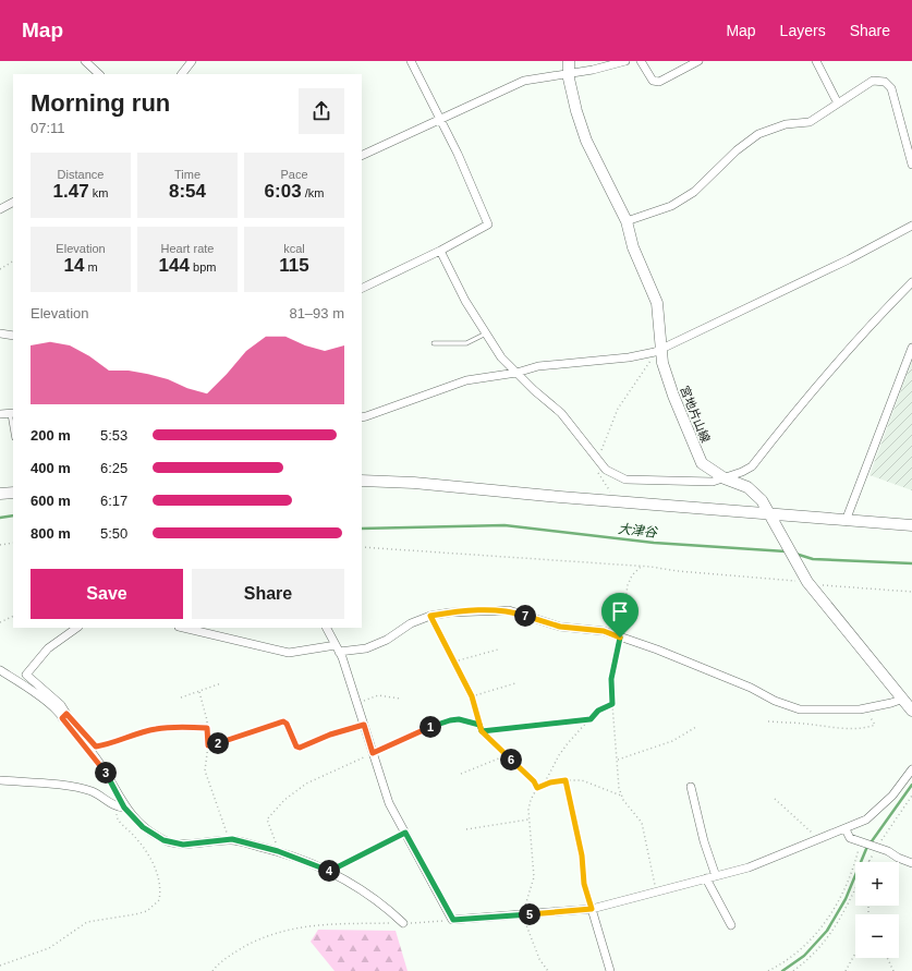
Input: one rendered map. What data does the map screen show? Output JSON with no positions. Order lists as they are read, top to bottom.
{
  "streets": {
    "main road": ["宮地片山線"]
  },
  "water": ["大津谷"],
  "page": {
    "header": "Map",
    "nav": ["Map", "Layers", "Share"],
    "heading": ["Morning run", "07:11"],
    "stats": [
      ["Distance", "1.47 km"],
      ["Time", "8:54"],
      ["Pace", "6:03 /km"],
      ["Elevation", "14 m"],
      ["Heart rate", "144 bpm"],
      ["kcal", "115"]
    ],
    "chart": ["Elevation", "81–93 m"],
    "list": [
      {
        "name": "200 m",
        "note": "5:53"
      },
      {
        "name": "400 m",
        "note": "6:25"
      },
      {
        "name": "600 m",
        "note": "6:17"
      },
      {
        "name": "800 m",
        "note": "5:50"
      }
    ],
    "buttons": ["Save", "Share"],
    "pins": [
      "7",
      "1",
      "2",
      "6",
      "3",
      "4",
      "5"
    ],
    "map_buttons": ["+", "−"]
  }
}
